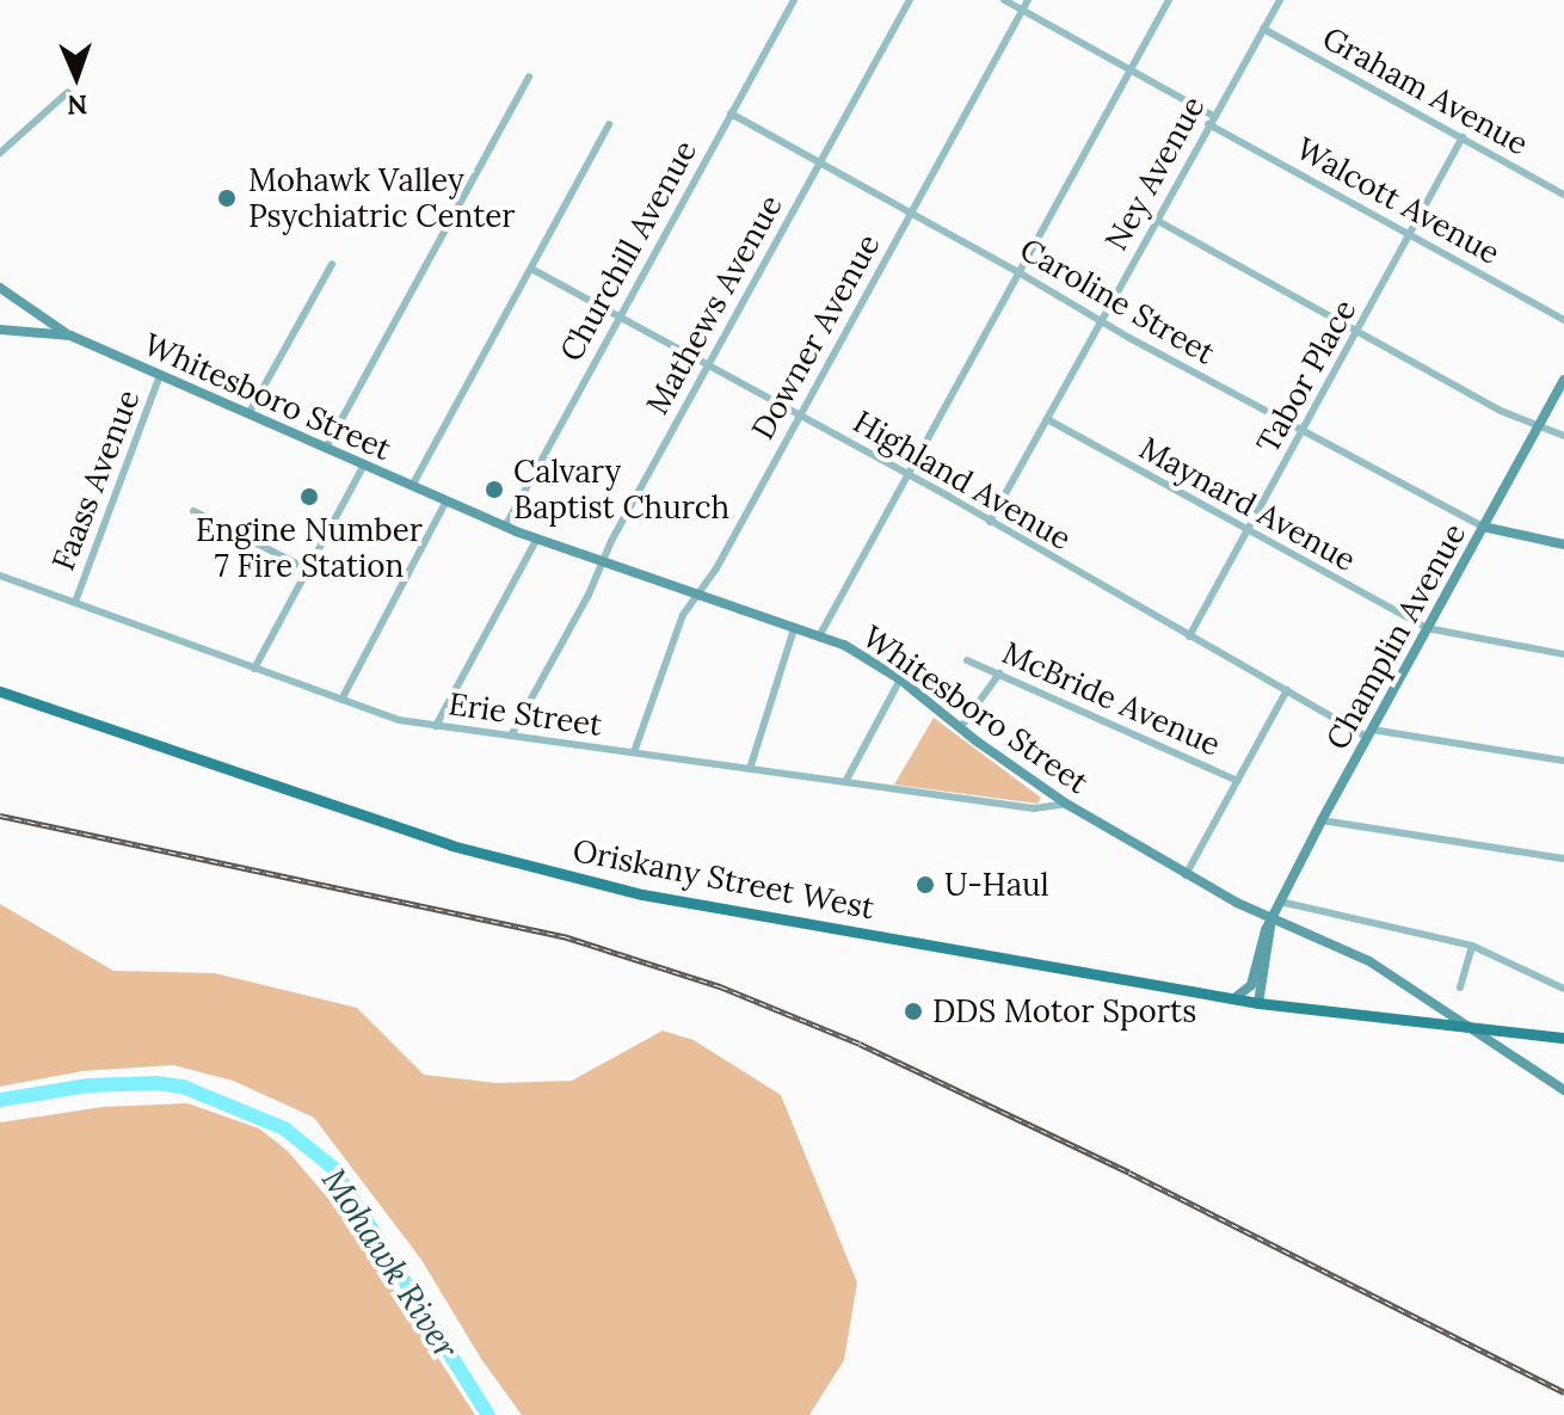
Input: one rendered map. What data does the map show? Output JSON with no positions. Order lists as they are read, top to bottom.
{
  "streets": {
    "main road": ["Oriskany Street West"],
    "street": [
      "Graham Avenue",
      "Ney Avenue",
      "Walcott Avenue",
      "Churchill Avenue",
      "Caroline Street",
      "Mathews Avenue",
      "Downer Avenue",
      "Tabor Place",
      "Whitesboro Street",
      "Faass Avenue",
      "Highland Avenue",
      "Maynard Avenue",
      "Champlin Avenue",
      "McBride Avenue",
      "Erie Street"
    ]
  },
  "crossings": [
    ["Graham Avenue", "Ney Avenue"],
    ["Graham Avenue", "Tabor Place"],
    ["Ney Avenue", "Walcott Avenue"],
    ["Ney Avenue", "Caroline Street"],
    ["Ney Avenue", "Highland Avenue"],
    ["Ney Avenue", "Maynard Avenue"],
    ["Walcott Avenue", "Downer Avenue"],
    ["Walcott Avenue", "Tabor Place"],
    ["Churchill Avenue", "Caroline Street"],
    ["Churchill Avenue", "Whitesboro Street"],
    ["Churchill Avenue", "Highland Avenue"],
    ["Caroline Street", "Mathews Avenue"],
    ["Caroline Street", "Downer Avenue"],
    ["Caroline Street", "Tabor Place"],
    ["Caroline Street", "Champlin Avenue"],
    ["Mathews Avenue", "Whitesboro Street"],
    ["Mathews Avenue", "Highland Avenue"],
    ["Mathews Avenue", "Erie Street"],
    ["Downer Avenue", "Whitesboro Street"],
    ["Downer Avenue", "Highland Avenue"],
    ["Downer Avenue", "Erie Street"],
    ["Tabor Place", "Highland Avenue"],
    ["Tabor Place", "Maynard Avenue"],
    ["Whitesboro Street", "Faass Avenue"],
    ["Whitesboro Street", "Champlin Avenue"],
    ["Whitesboro Street", "Erie Street"],
    ["Whitesboro Street", "Oriskany Street West"],
    ["Faass Avenue", "Erie Street"],
    ["Highland Avenue", "Champlin Avenue"],
    ["Maynard Avenue", "Champlin Avenue"],
    ["Champlin Avenue", "Oriskany Street West"]
  ],
  "water": ["Mohawk River"],
  "places": [
    "Mohawk Valley Psychiatric Center",
    "Calvary Baptist Church",
    "Engine Number 7 Fire Station",
    "U-Haul",
    "DDS Motor Sports"
  ],
  "north": "bottom"
}
